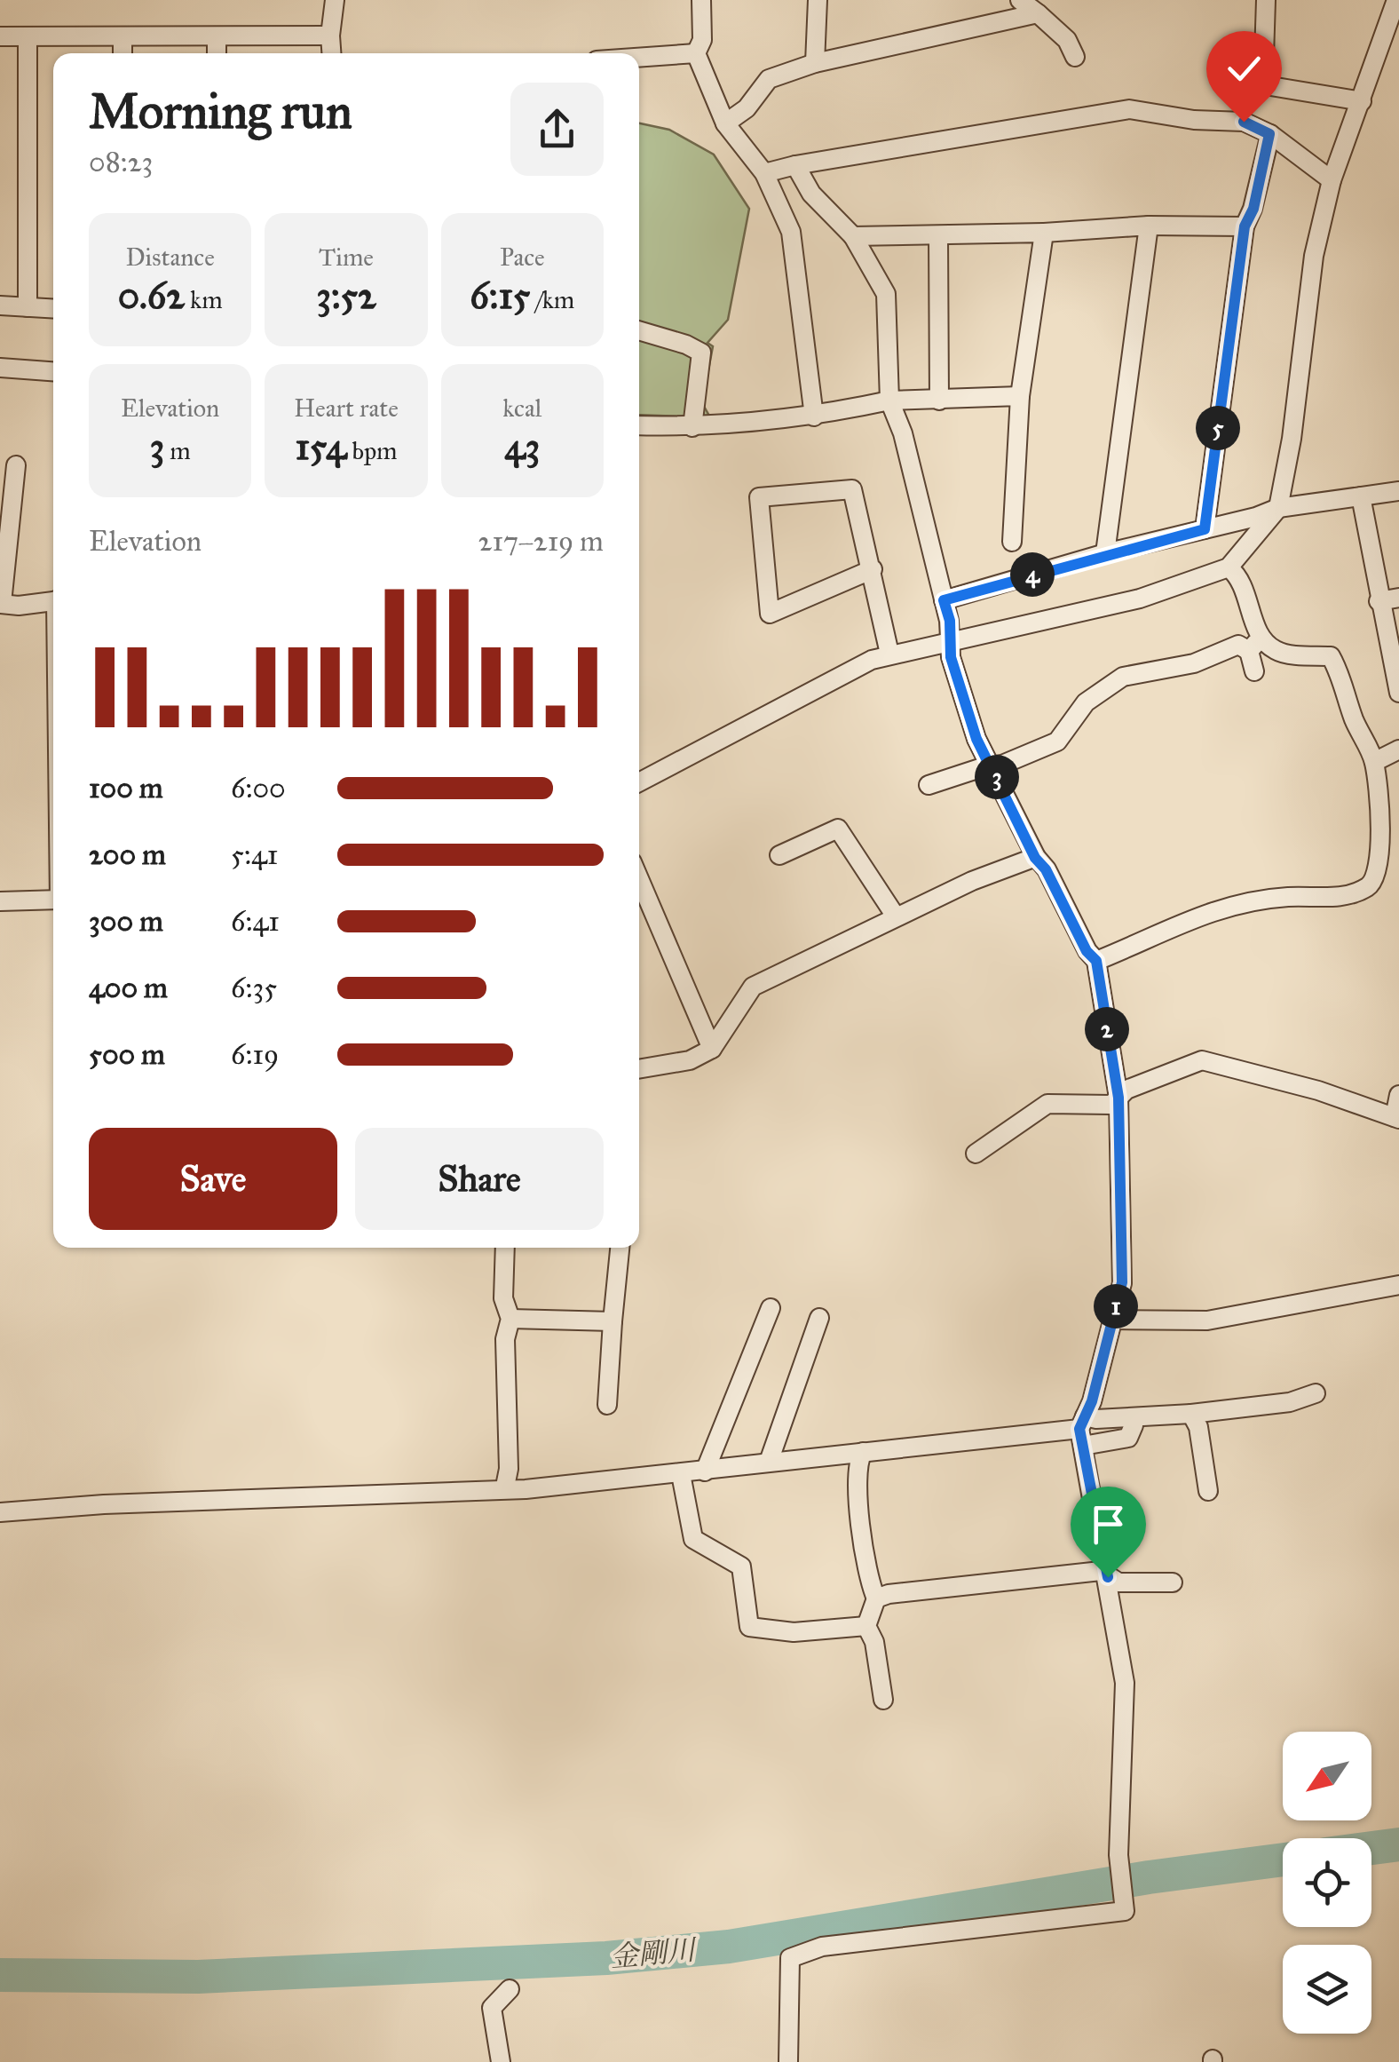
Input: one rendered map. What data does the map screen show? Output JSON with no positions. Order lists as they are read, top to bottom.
{
  "water": ["金剛川"],
  "north": "bottom left",
  "page": {
    "heading": ["Morning run", "08:23"],
    "stats": [
      ["Distance", "0.62 km"],
      ["Time", "3:52"],
      ["Pace", "6:15 /km"],
      ["Elevation", "3 m"],
      ["Heart rate", "154 bpm"],
      ["kcal", "43"]
    ],
    "pins": [
      "5",
      "4",
      "3",
      "2",
      "1"
    ],
    "chart": ["Elevation", "217–219 m"],
    "list": [
      {
        "name": "100 m",
        "note": "6:00"
      },
      {
        "name": "200 m",
        "note": "5:41"
      },
      {
        "name": "300 m",
        "note": "6:41"
      },
      {
        "name": "400 m",
        "note": "6:35"
      },
      {
        "name": "500 m",
        "note": "6:19"
      }
    ],
    "buttons": ["Save", "Share"]
  }
}
